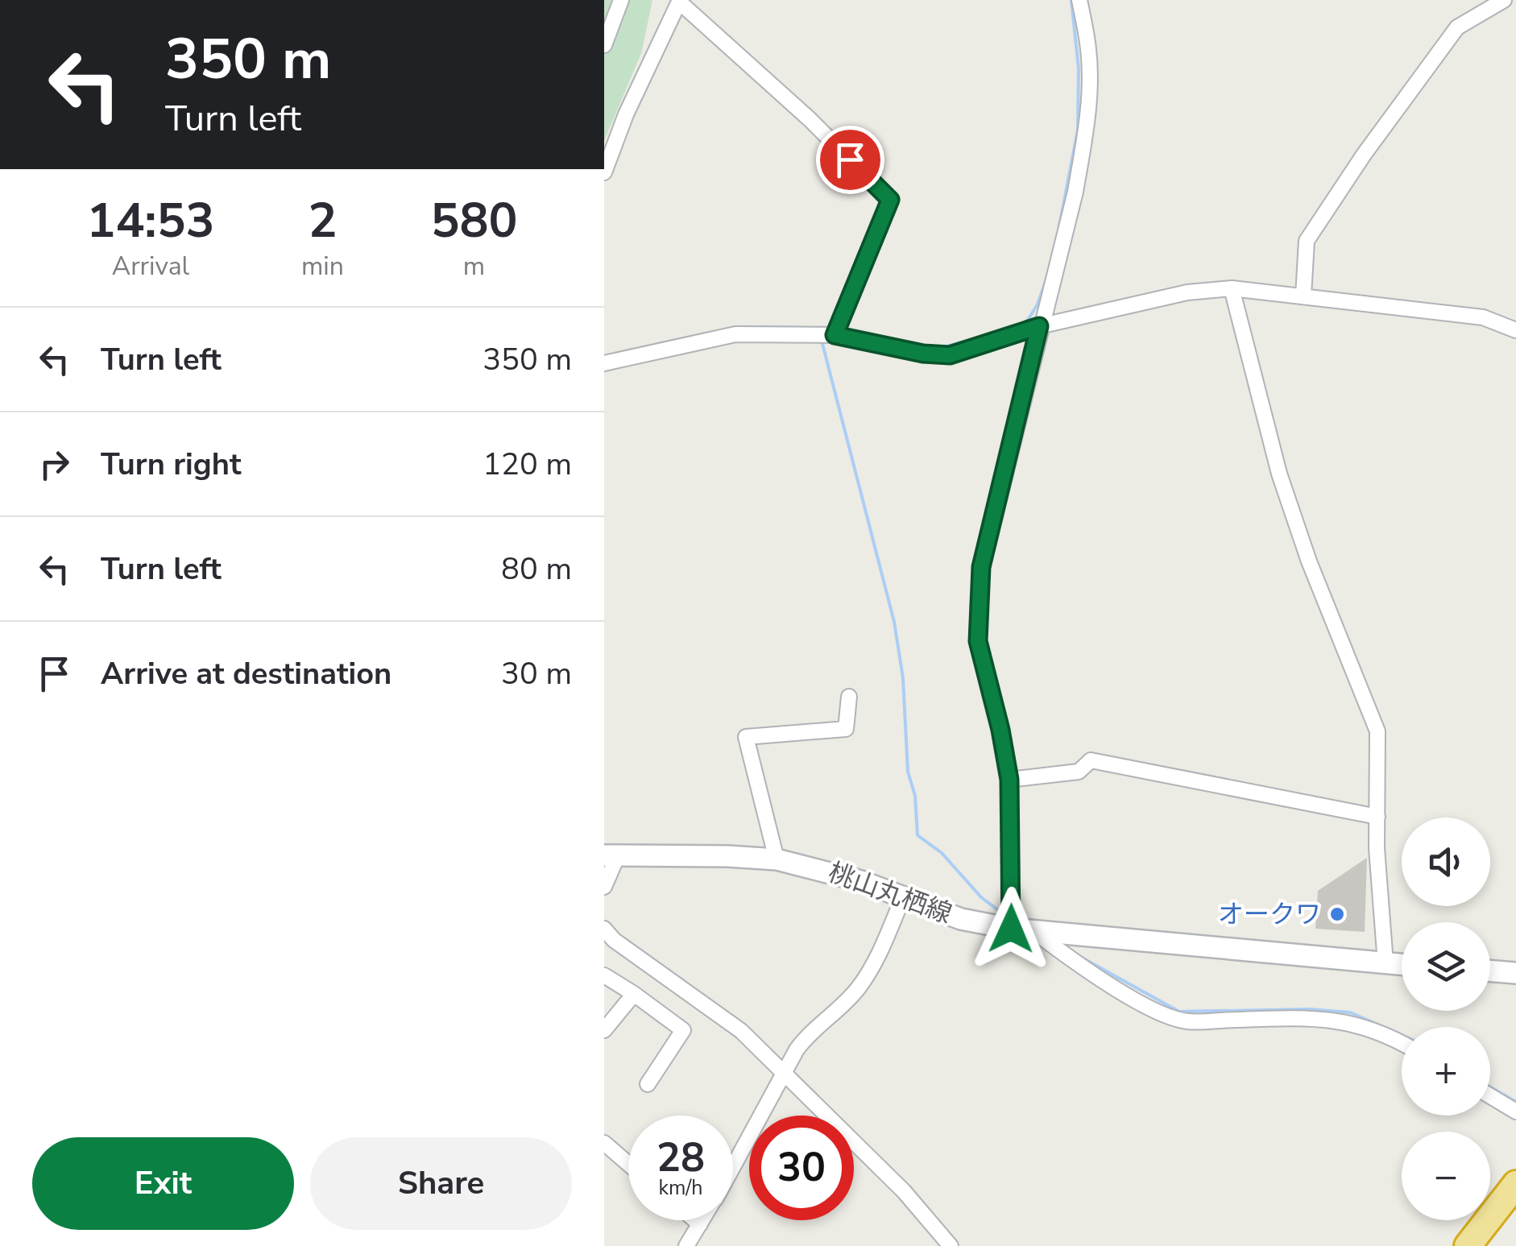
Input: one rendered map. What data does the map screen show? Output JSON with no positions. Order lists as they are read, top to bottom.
{
  "streets": {
    "main road": ["桃山丸栖線"]
  },
  "places": ["オークワ"],
  "page": {
    "turn": ["350 m", "Turn left"],
    "eta": [
      "14:53",
      "Arrival",
      "2",
      "min",
      "580",
      "m"
    ],
    "list": [
      {
        "name": "Turn left",
        "value": "350 m"
      },
      {
        "name": "Turn right",
        "value": "120 m"
      },
      {
        "name": "Turn left",
        "value": "80 m"
      },
      {
        "name": "Arrive at destination",
        "value": "30 m"
      }
    ],
    "map_buttons": ["+", "−"],
    "speed": "28 km/h",
    "limit": "30",
    "buttons": ["Exit", "Share"]
  }
}
